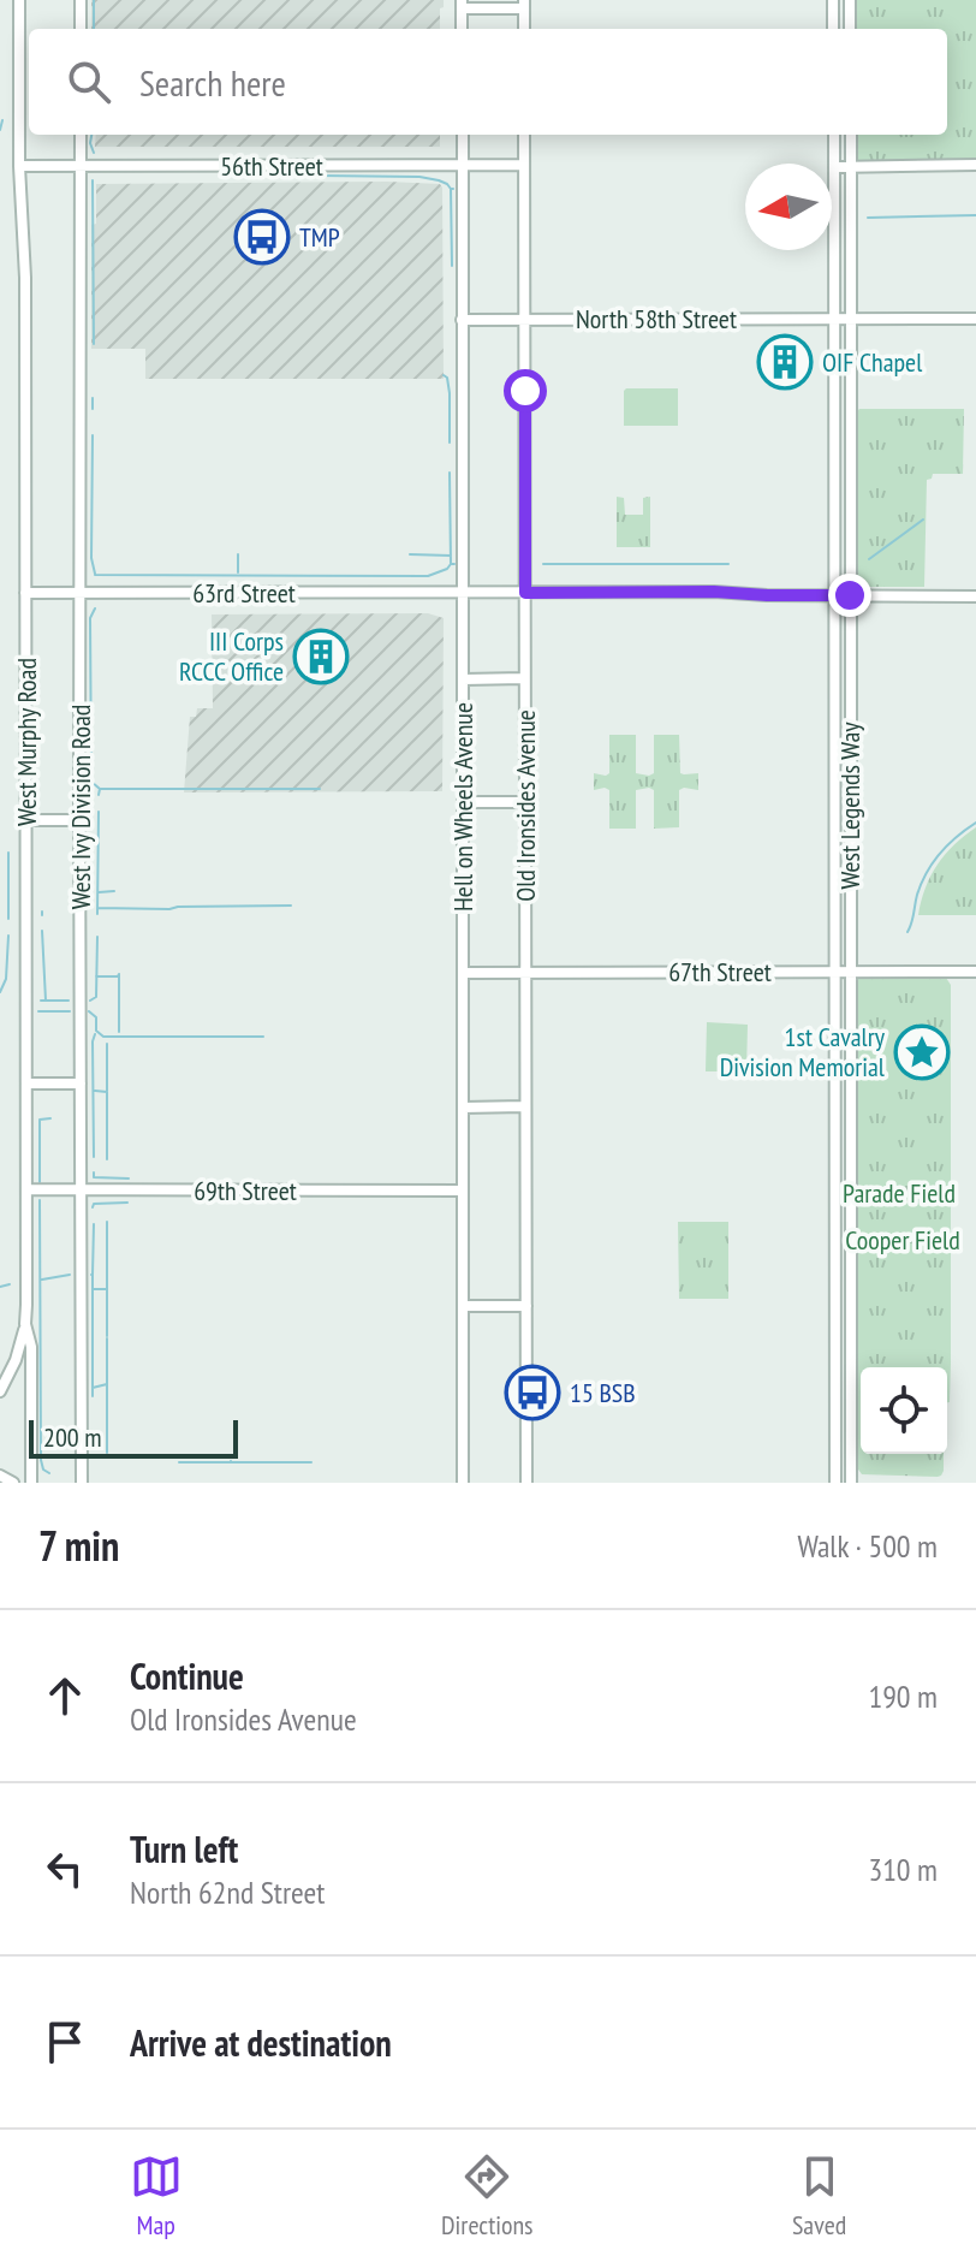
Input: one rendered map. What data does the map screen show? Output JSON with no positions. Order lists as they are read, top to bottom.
{
  "streets": {
    "street": [
      "56th Street",
      "North 58th Street",
      "63rd Street",
      "West Murphy Road",
      "Old Ironsides Avenue",
      "West Legends Way",
      "West Ivy Division Road",
      "Hell on Wheels Avenue",
      "67th Street",
      "69th Street"
    ]
  },
  "crossings": [
    ["56th Street", "West Murphy Road"],
    ["56th Street", "Old Ironsides Avenue"],
    ["56th Street", "West Ivy Division Road"],
    ["56th Street", "Hell on Wheels Avenue"],
    ["North 58th Street", "Old Ironsides Avenue"],
    ["North 58th Street", "West Legends Way"],
    ["North 58th Street", "Hell on Wheels Avenue"],
    ["63rd Street", "West Murphy Road"],
    ["63rd Street", "Old Ironsides Avenue"],
    ["63rd Street", "West Legends Way"],
    ["63rd Street", "West Ivy Division Road"],
    ["63rd Street", "Hell on Wheels Avenue"],
    ["West Murphy Road", "69th Street"],
    ["Old Ironsides Avenue", "67th Street"],
    ["West Legends Way", "67th Street"],
    ["West Ivy Division Road", "69th Street"],
    ["Hell on Wheels Avenue", "67th Street"],
    ["Hell on Wheels Avenue", "69th Street"]
  ],
  "parks": ["Parade Field", "Cooper Field"],
  "places": {
    "bus stop": ["TMP", "15 BSB"],
    "building": ["OIF Chapel", "III Corps RCCC Office"],
    "place": ["1st Cavalry Division Memorial"]
  },
  "scale_bar": "200 m",
  "north": "left",
  "page": {
    "search": "Search here",
    "scale": "200 m",
    "heading": ["7 min", "Walk · 500 m"],
    "list": [
      ["Continue", "Old Ironsides Avenue", "190 m"],
      ["Turn left", "North 62nd Street", "310 m"],
      "Arrive at destination"
    ],
    "nav": ["Map", "Directions", "Saved"]
  }
}
